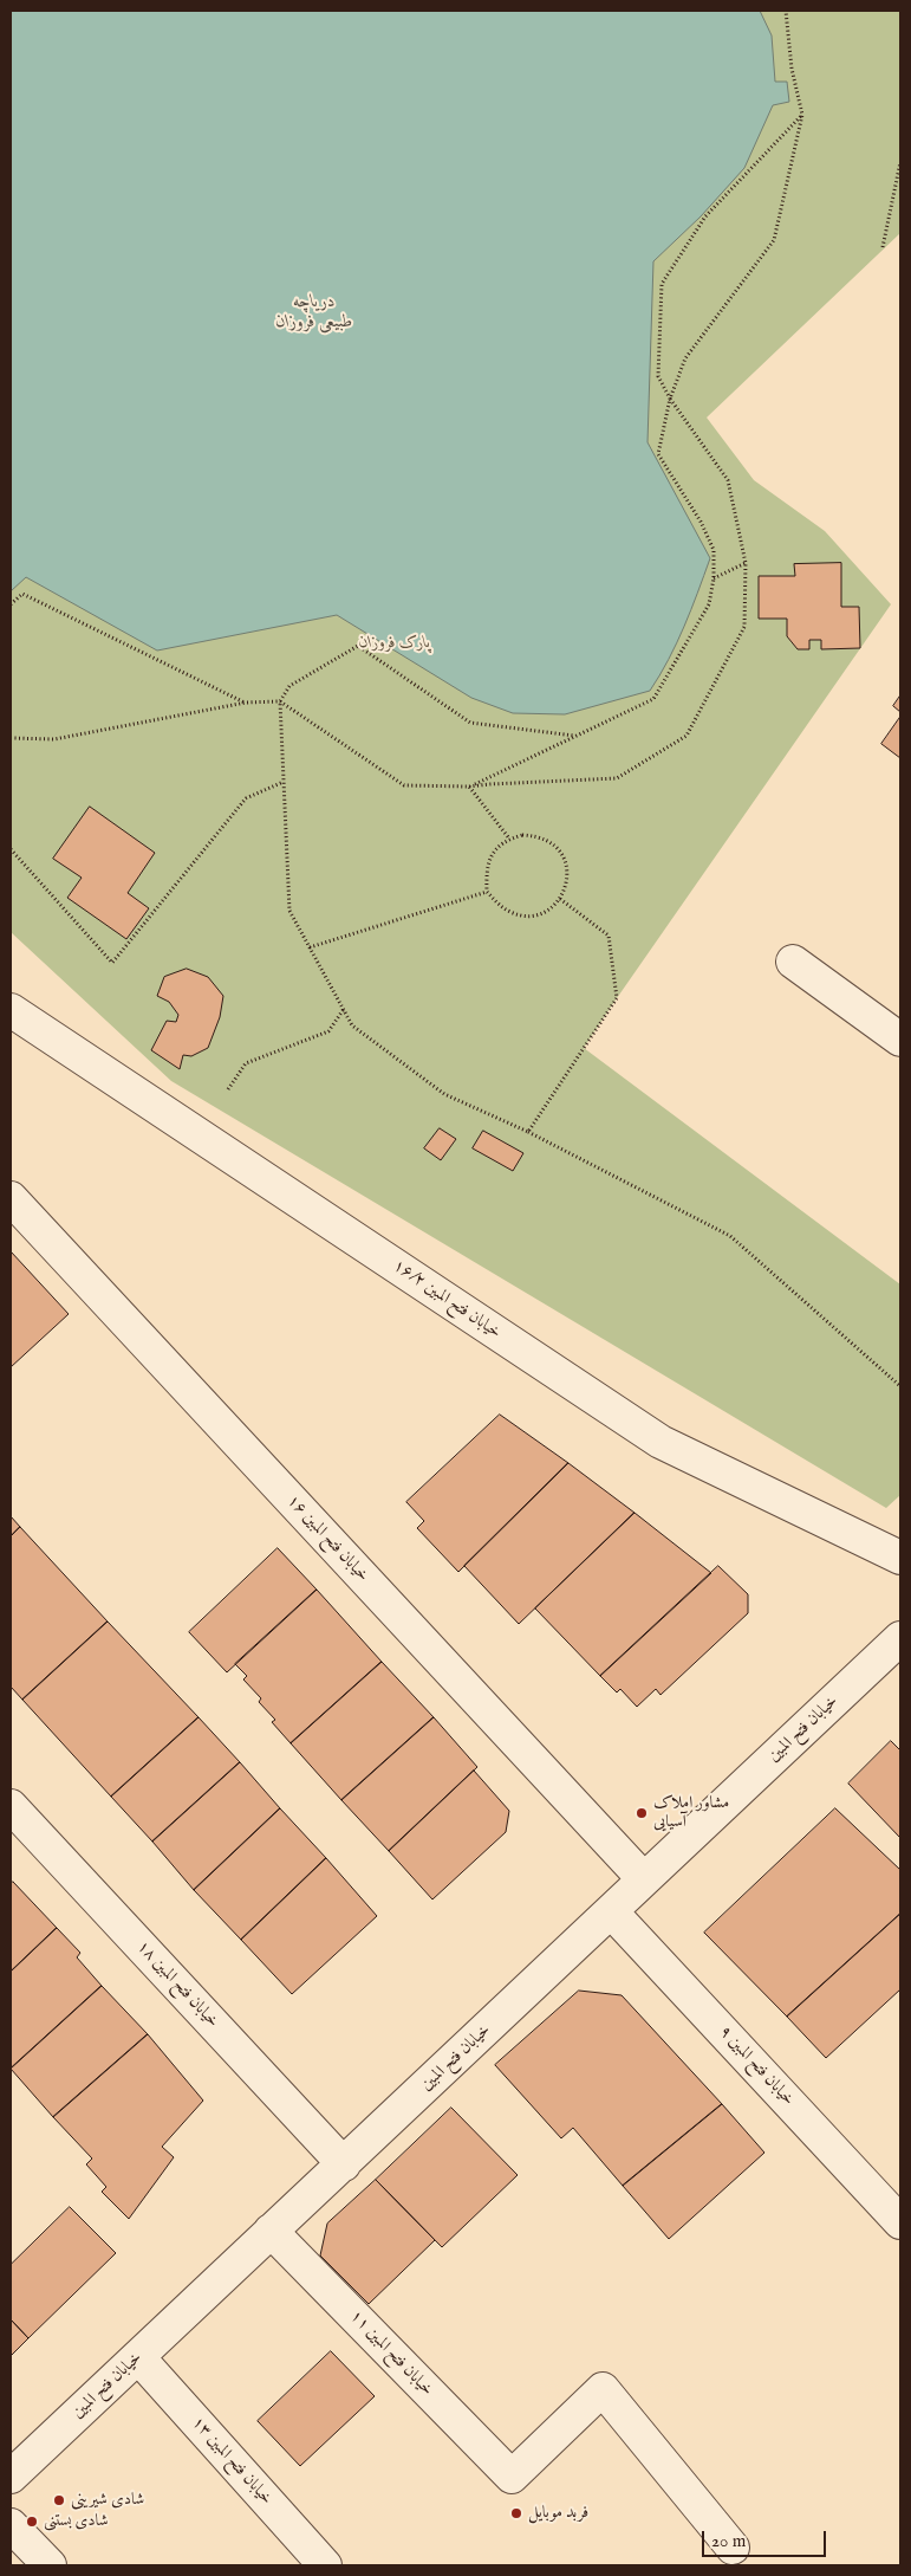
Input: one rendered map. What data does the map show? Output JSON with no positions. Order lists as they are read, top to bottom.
{
  "streets": {
    "street": [
      "خیابان فتح المبین ۱۶/۲",
      "خیابان فتح المبین ۱۶",
      "خیابان فتح المبین",
      "خیابان فتح المبین ۱۸",
      "خیابان فتح المبین ۹",
      "خیابان فتح المبین ۱۱",
      "خیابان فتح المبین ۱۳"
    ]
  },
  "crossings": [
    ["خیابان فتح المبین ۱۶", "خیابان فتح المبین"],
    ["خیابان فتح المبین", "خیابان فتح المبین ۱۸"],
    ["خیابان فتح المبین", "خیابان فتح المبین ۹"],
    ["خیابان فتح المبین", "خیابان فتح المبین ۱۱"],
    ["خیابان فتح المبین", "خیابان فتح المبین ۱۳"]
  ],
  "water": ["دریاچه طبیعی فروزان"],
  "parks": ["پارک فروزان"],
  "places": [
    "مشاور املاک آسیایی",
    "شادی شیرینی",
    "فربد موبایل",
    "شادی بستنی"
  ],
  "scale_bar": "20 m"
}
